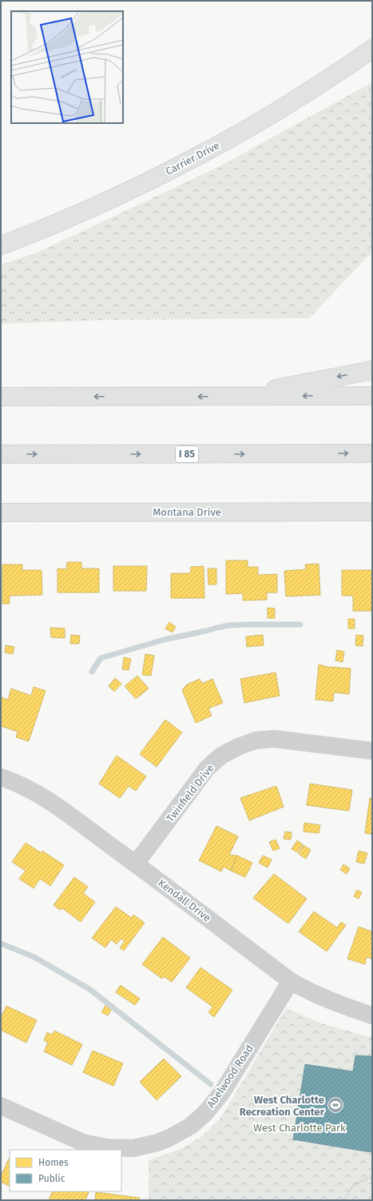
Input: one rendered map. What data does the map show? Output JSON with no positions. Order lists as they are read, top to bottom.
{
  "streets": {
    "main road": ["Carrier Drive", "I 85", "Montana Drive"],
    "street": ["Twinfield Drive", "Kendall Drive", "Abelwood Road"]
  },
  "crossings": [
    ["Twinfield Drive", "Kendall Drive"],
    ["Kendall Drive", "Abelwood Road"]
  ],
  "parks": ["West Charlotte Park"],
  "places": {
    "sports": ["West Charlotte Recreation Center"]
  },
  "legend": ["Homes", "Public"]
}
